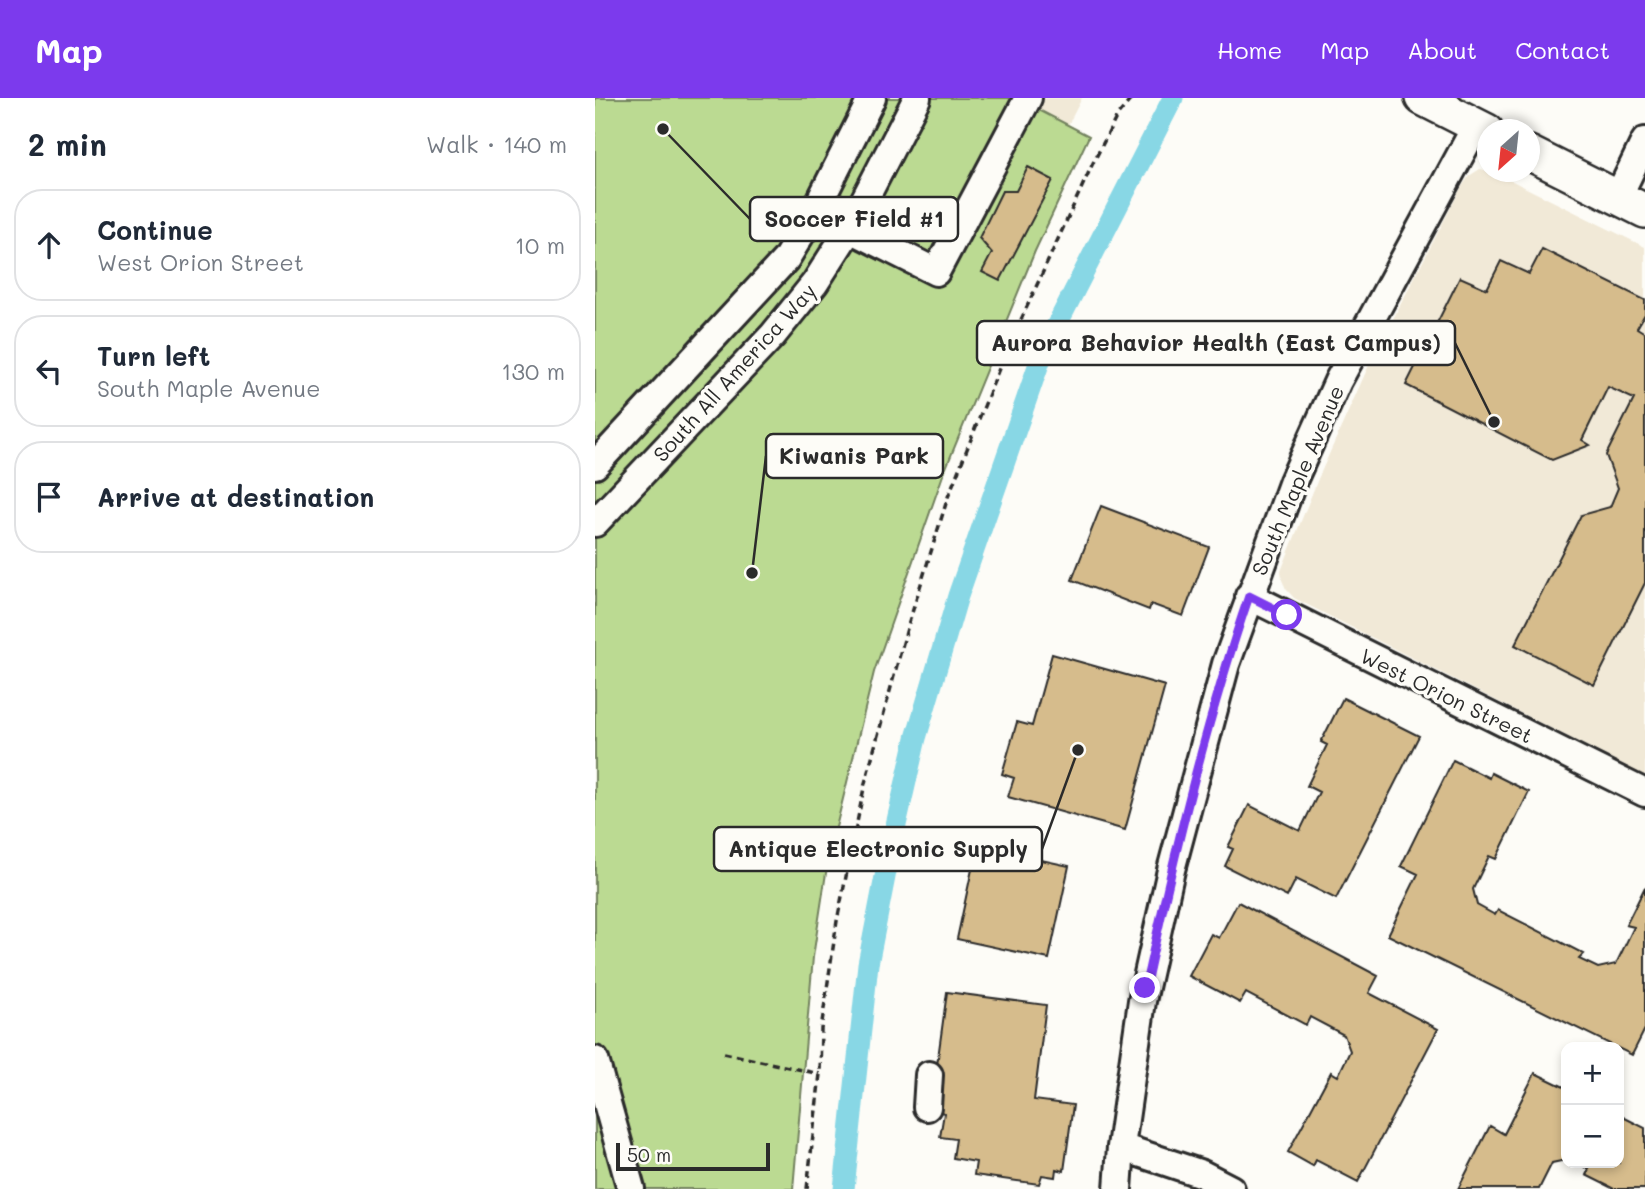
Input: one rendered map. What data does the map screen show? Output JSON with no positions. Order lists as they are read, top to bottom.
{
  "streets": {
    "street": ["South All America Way", "South Maple Avenue", "West Orion Street"]
  },
  "crossings": [
    ["South Maple Avenue", "West Orion Street"]
  ],
  "places": [
    "Soccer Field #1",
    "Aurora Behavior Health (East Campus)",
    "Kiwanis Park",
    "Antique Electronic Supply"
  ],
  "scale_bar": "50 m",
  "north": "bottom left",
  "page": {
    "header": "Map",
    "nav": [
      "Home",
      "Map",
      "About",
      "Contact"
    ],
    "heading": ["2 min", "Walk · 140 m"],
    "list": [
      ["Continue", "West Orion Street", "10 m"],
      ["Turn left", "South Maple Avenue", "130 m"],
      "Arrive at destination"
    ],
    "map_buttons": ["+", "−"],
    "scale": "50 m"
  }
}
